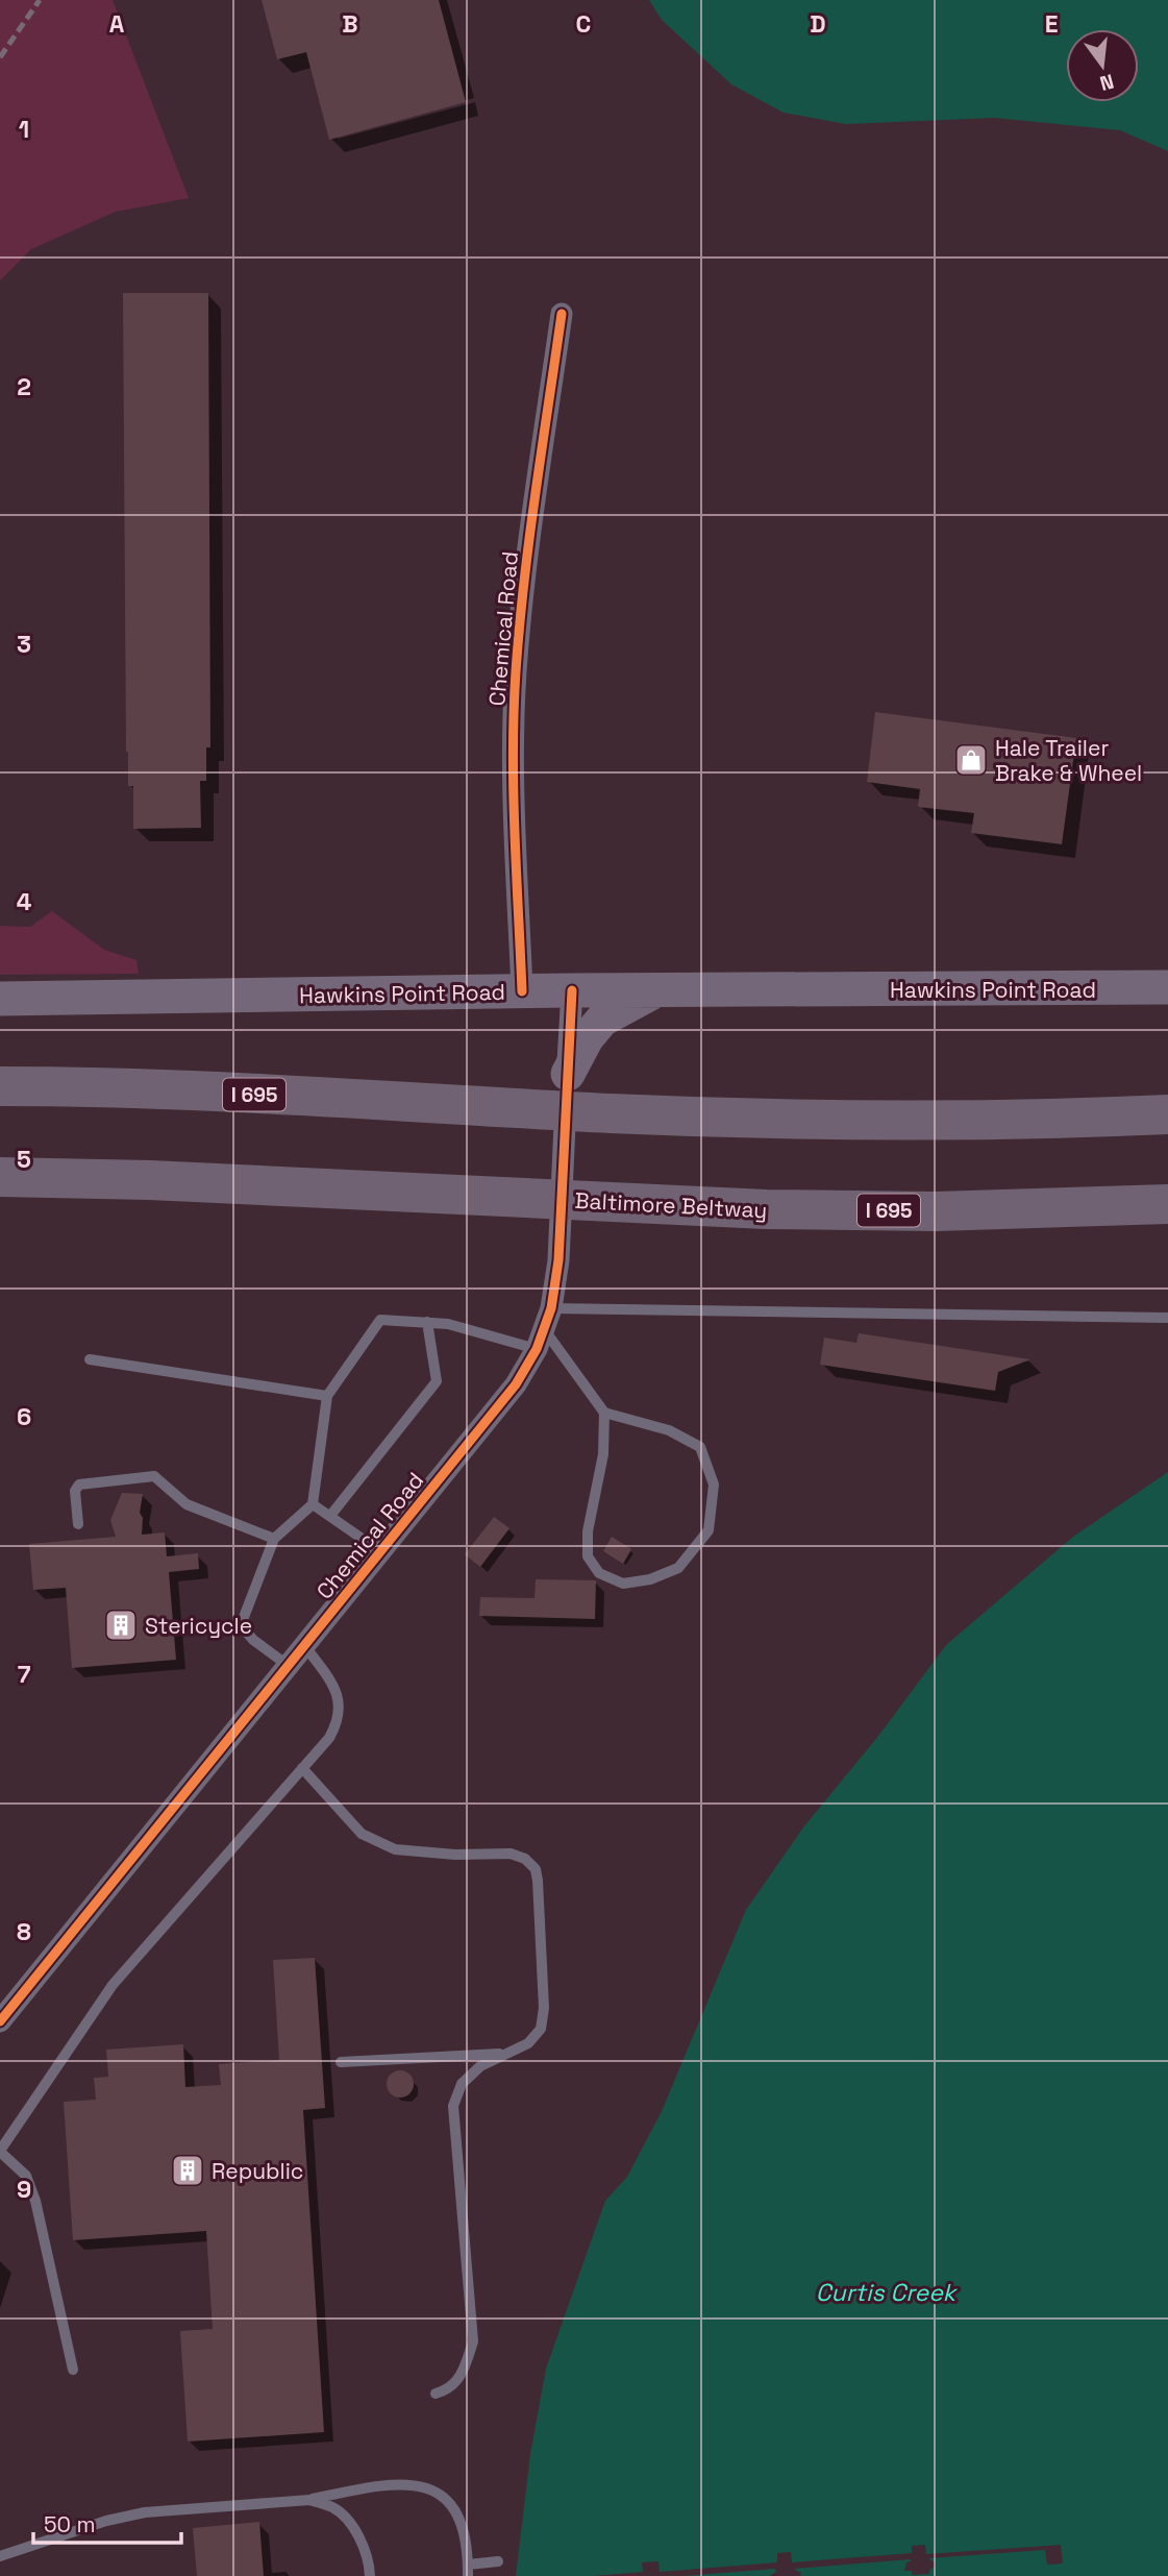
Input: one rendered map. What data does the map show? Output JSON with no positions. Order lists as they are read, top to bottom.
{
  "streets": {
    "highway": ["I 695", "Baltimore Beltway"],
    "main road": ["Hawkins Point Road"],
    "street": ["Chemical Road"]
  },
  "crossings": [
    ["Chemical Road", "Hawkins Point Road"]
  ],
  "water": ["Curtis Creek"],
  "places": {
    "shop": ["Hale Trailer Brake & Wheel"],
    "building": ["Stericycle", "Republic"]
  },
  "scale_bar": "50 m",
  "north": "bottom",
  "grid": {
    "columns": [
      "A",
      "B",
      "C",
      "D",
      "E"
    ],
    "rows": [
      "1",
      "2",
      "3",
      "4",
      "5",
      "6",
      "7",
      "8",
      "9"
    ]
  }
}
